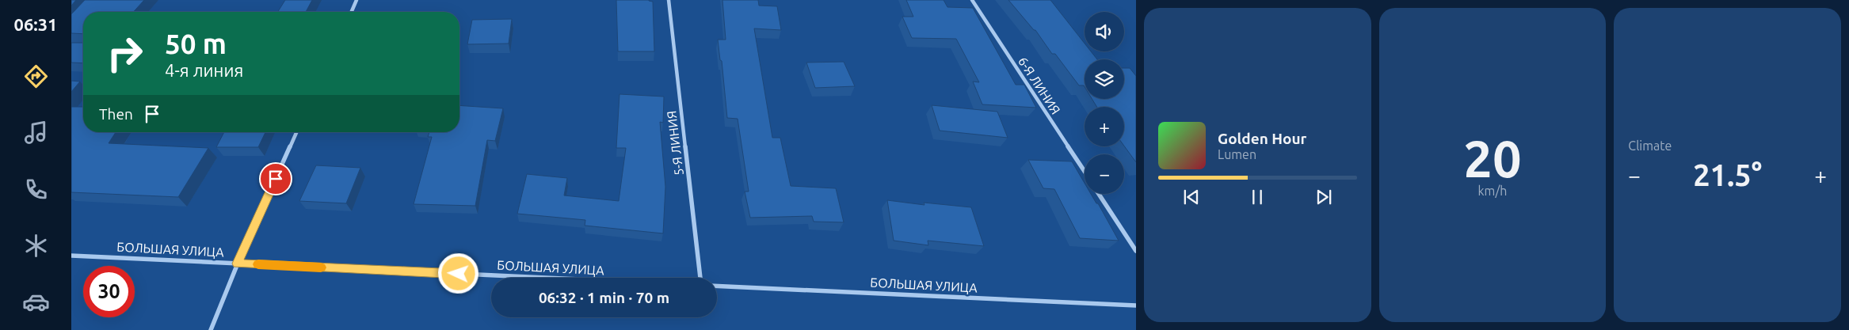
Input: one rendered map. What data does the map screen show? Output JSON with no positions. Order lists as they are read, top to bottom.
{
  "streets": {
    "street": ["6-Я ЛИНИЯ", "5-Я ЛИНИЯ", "БОЛЬШАЯ УЛИЦА"]
  },
  "page": {
    "tabs": "06:31",
    "tile": [
      ["20", "km/h"],
      "Climate"
    ],
    "map_buttons": ["+", "−"],
    "turn": ["50 m", "4-я линия"],
    "then": "Then",
    "song": ["Golden Hour", "Lumen"],
    "heat": ["−", "21.5°", "+"],
    "limit": "30",
    "trip": "06:32 · 1 min · 70 m"
  }
}
